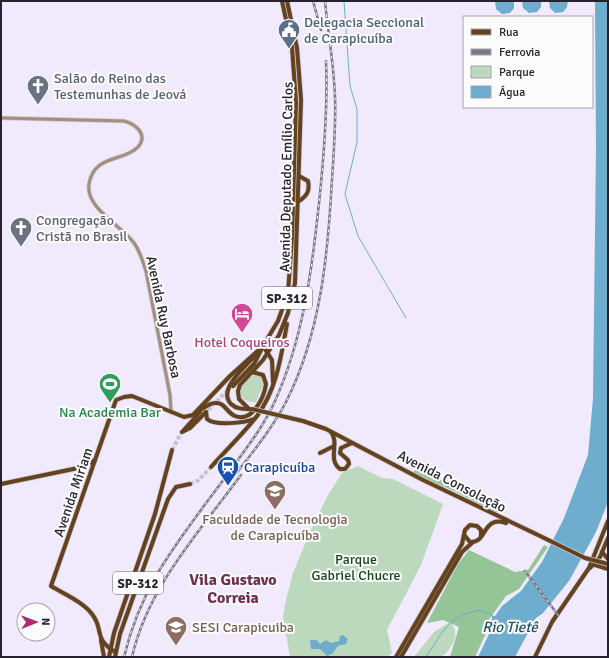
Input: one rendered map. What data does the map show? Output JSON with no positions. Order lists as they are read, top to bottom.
{
  "streets": {
    "main road": [
      "Avenida Deputado Emílio Carlos",
      "SP-312",
      "Avenida Consolação",
      "Avenida Miriam"
    ],
    "street": ["Avenida Ruy Barbosa"]
  },
  "crossings": [
    ["Avenida Deputado Emílio Carlos", "SP-312"],
    ["Avenida Deputado Emílio Carlos", "Avenida Consolação"],
    ["Avenida Ruy Barbosa", "Avenida Miriam"]
  ],
  "districts": ["Vila Gustavo Correia"],
  "water": ["Rio Tietê"],
  "parks": ["Parque Gabriel Chucre"],
  "places": {
    "public building": ["Delegacia Seccional de Carapicuíba"],
    "church": ["Salão do Reino das Testemunhas de Jeová", "Congregação Cristã no Brasil"],
    "hotel": ["Hotel Coqueiros"],
    "sports": ["Na Academia Bar"],
    "station": ["Carapicuíba"],
    "school or university": ["Faculdade de Tecnologia de Carapicuíba", "SESI Carapicuiba"]
  },
  "legend": [
    "Rua",
    "Ferrovia",
    "Parque",
    "Água"
  ],
  "north": "right"
}
